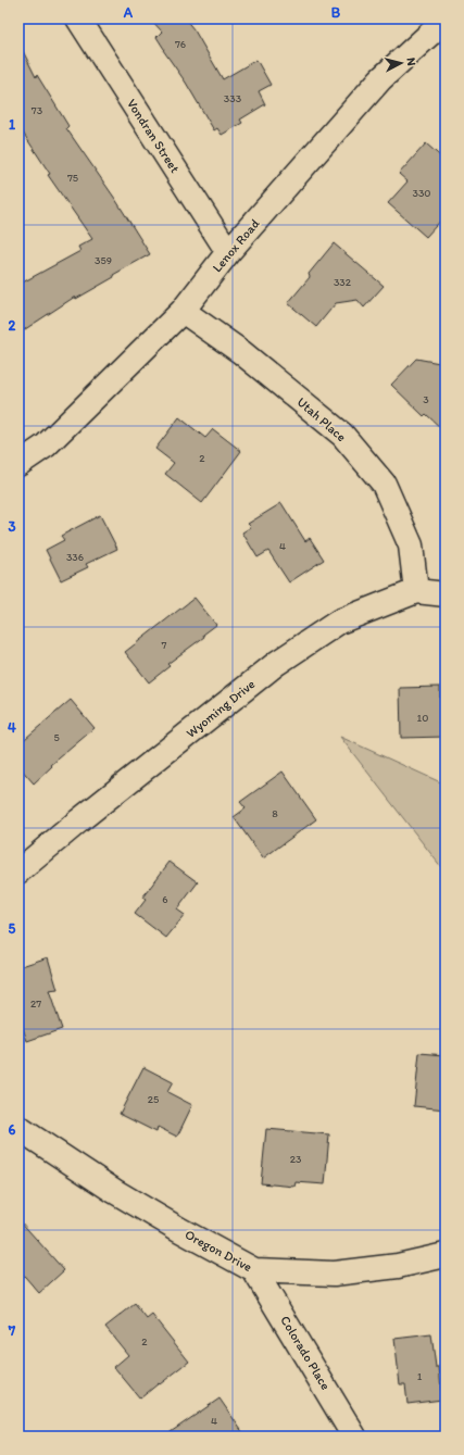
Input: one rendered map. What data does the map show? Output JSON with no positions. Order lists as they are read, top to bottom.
{
  "streets": {
    "street": [
      "Vondran Street",
      "Lenox Road",
      "Utah Place",
      "Wyoming Drive",
      "Oregon Drive",
      "Colorado Place"
    ]
  },
  "crossings": [
    ["Vondran Street", "Lenox Road"],
    ["Lenox Road", "Utah Place"],
    ["Utah Place", "Wyoming Drive"],
    ["Oregon Drive", "Colorado Place"]
  ],
  "house_numbers": [
    "76",
    "333",
    "73",
    "75",
    "330",
    "359",
    "332",
    "3",
    "2",
    "4",
    "336",
    "7",
    "10",
    "5",
    "8",
    "6",
    "27",
    "25",
    "23",
    "2",
    "1",
    "4"
  ],
  "north": "right",
  "grid": {
    "columns": ["A", "B"],
    "rows": [
      "1",
      "2",
      "3",
      "4",
      "5",
      "6",
      "7"
    ]
  }
}
